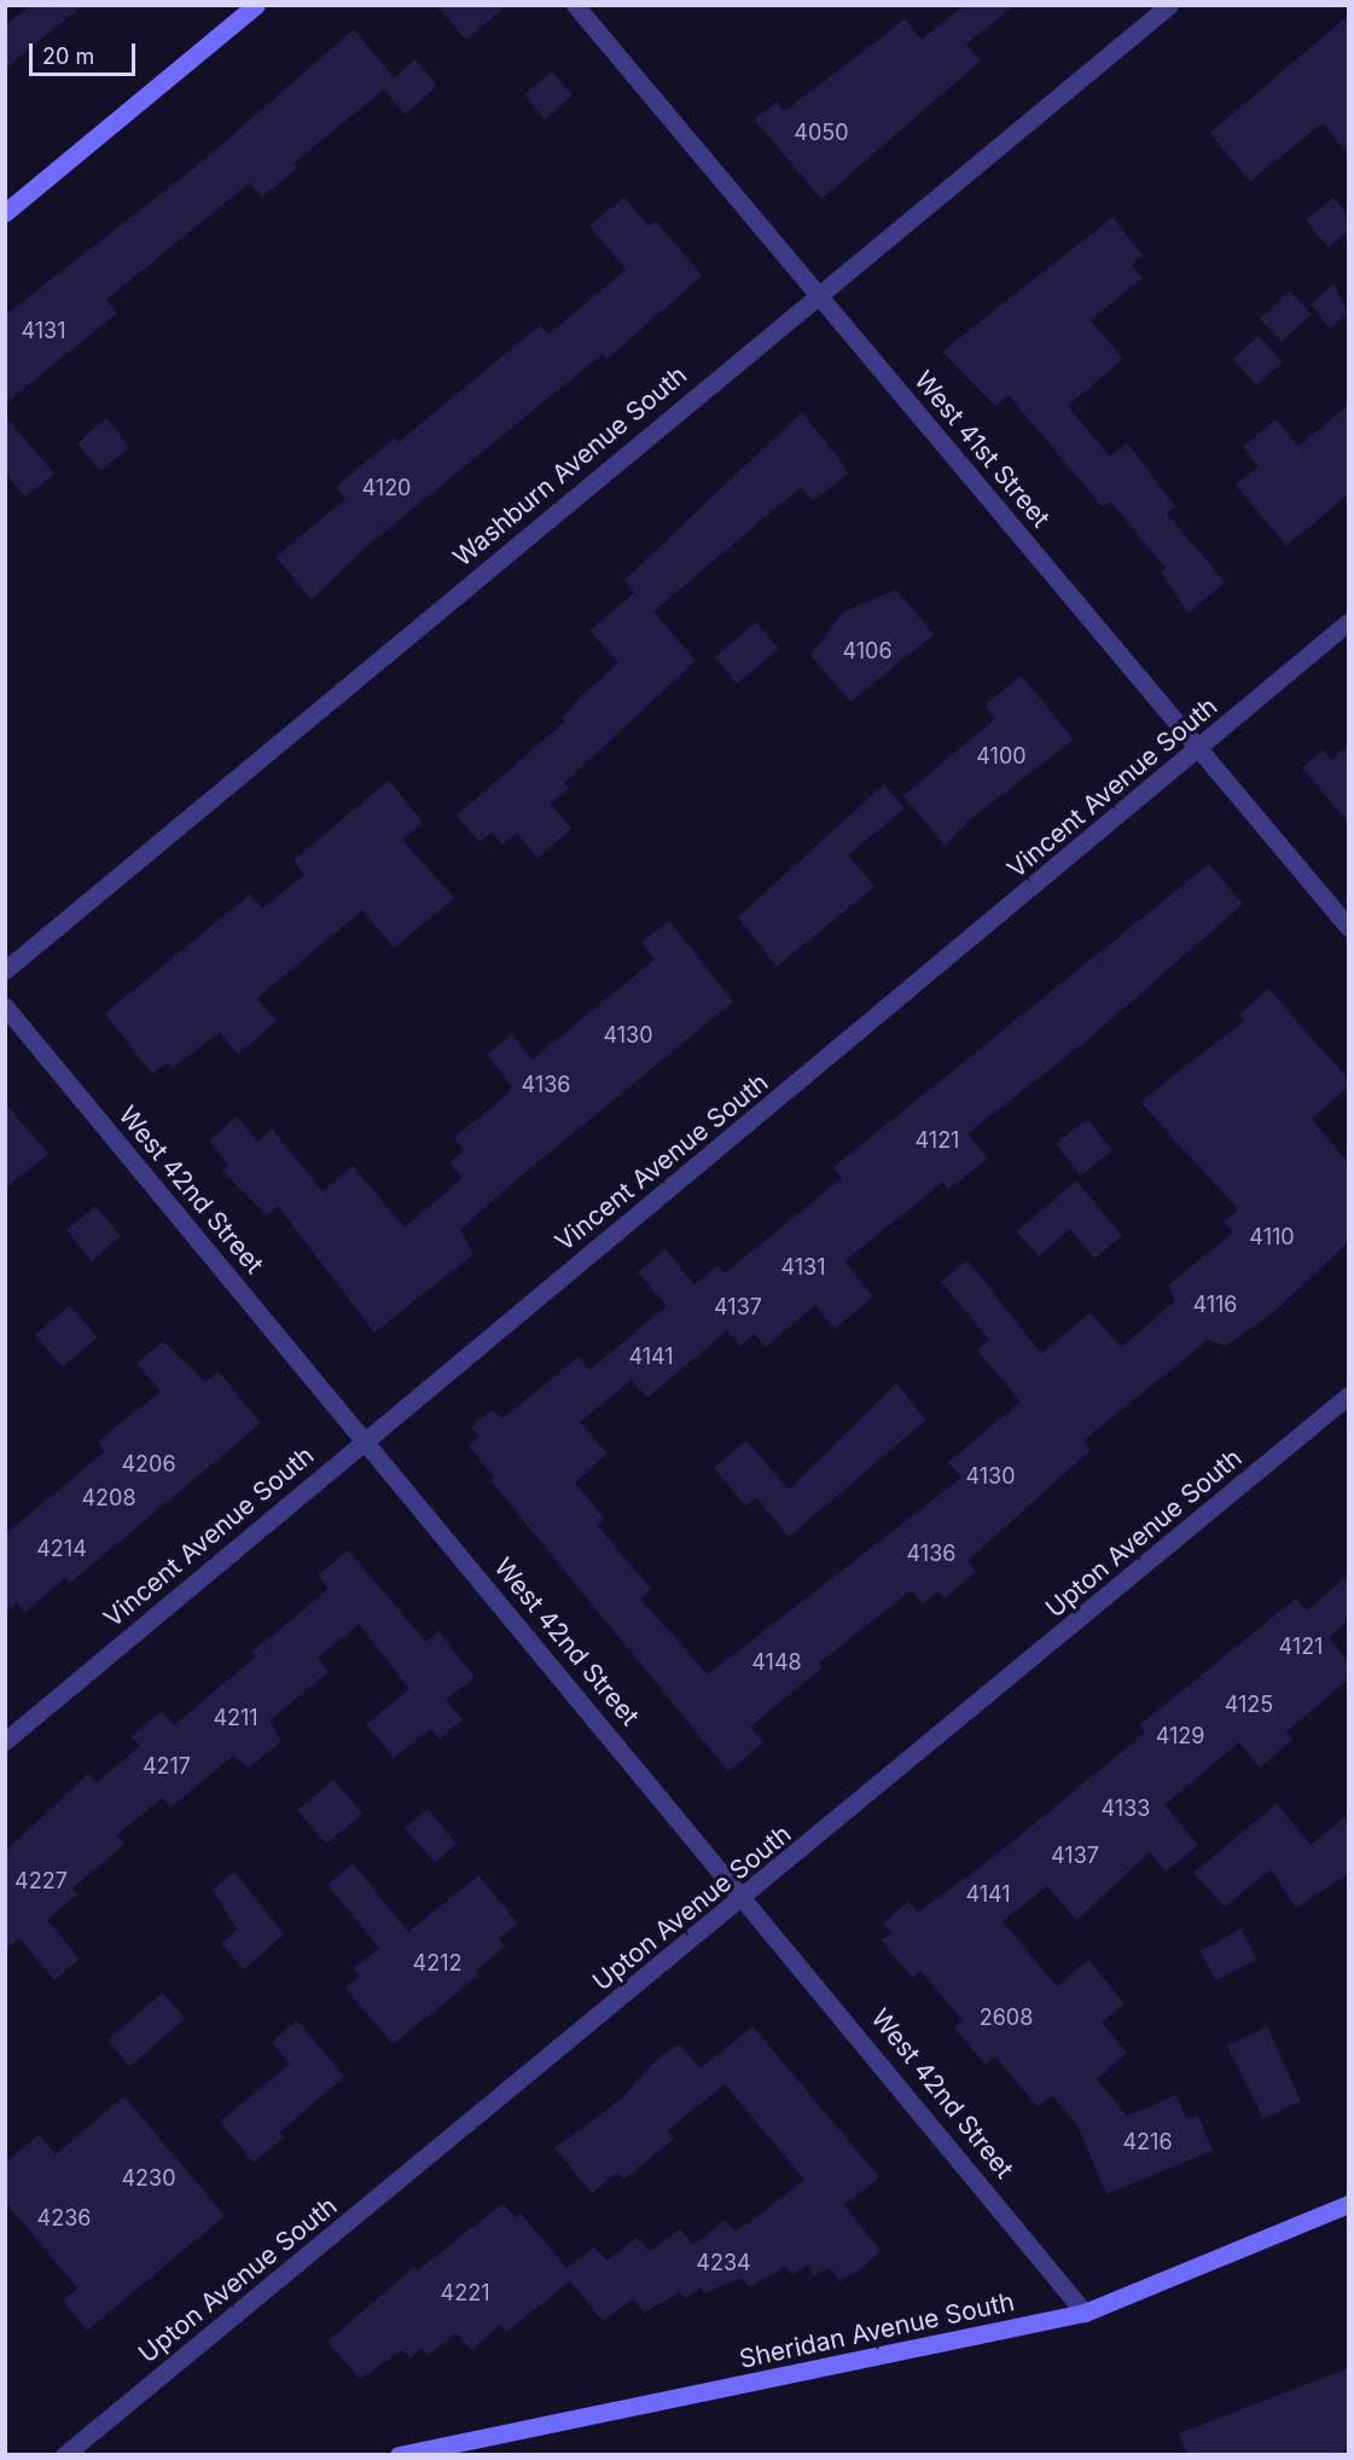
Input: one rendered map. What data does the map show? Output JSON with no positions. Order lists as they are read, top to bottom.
{
  "streets": {
    "street": [
      "West 41st Street",
      "Washburn Avenue South",
      "Vincent Avenue South",
      "West 42nd Street",
      "Upton Avenue South",
      "Sheridan Avenue South"
    ]
  },
  "crossings": [
    ["West 41st Street", "Washburn Avenue South"],
    ["West 41st Street", "Vincent Avenue South"],
    ["Vincent Avenue South", "West 42nd Street"],
    ["West 42nd Street", "Upton Avenue South"],
    ["West 42nd Street", "Sheridan Avenue South"]
  ],
  "house_numbers": [
    "4050",
    "4131",
    "4120",
    "4106",
    "4100",
    "4130",
    "4136",
    "4121",
    "4110",
    "4131",
    "4116",
    "4137",
    "4141",
    "4206",
    "4130",
    "4208",
    "4214",
    "4136",
    "4121",
    "4148",
    "4125",
    "4211",
    "4129",
    "4217",
    "4133",
    "4137",
    "4227",
    "4141",
    "4212",
    "2608",
    "4216",
    "4230",
    "4236",
    "4234",
    "4221"
  ],
  "scale_bar": "20 m"
}
